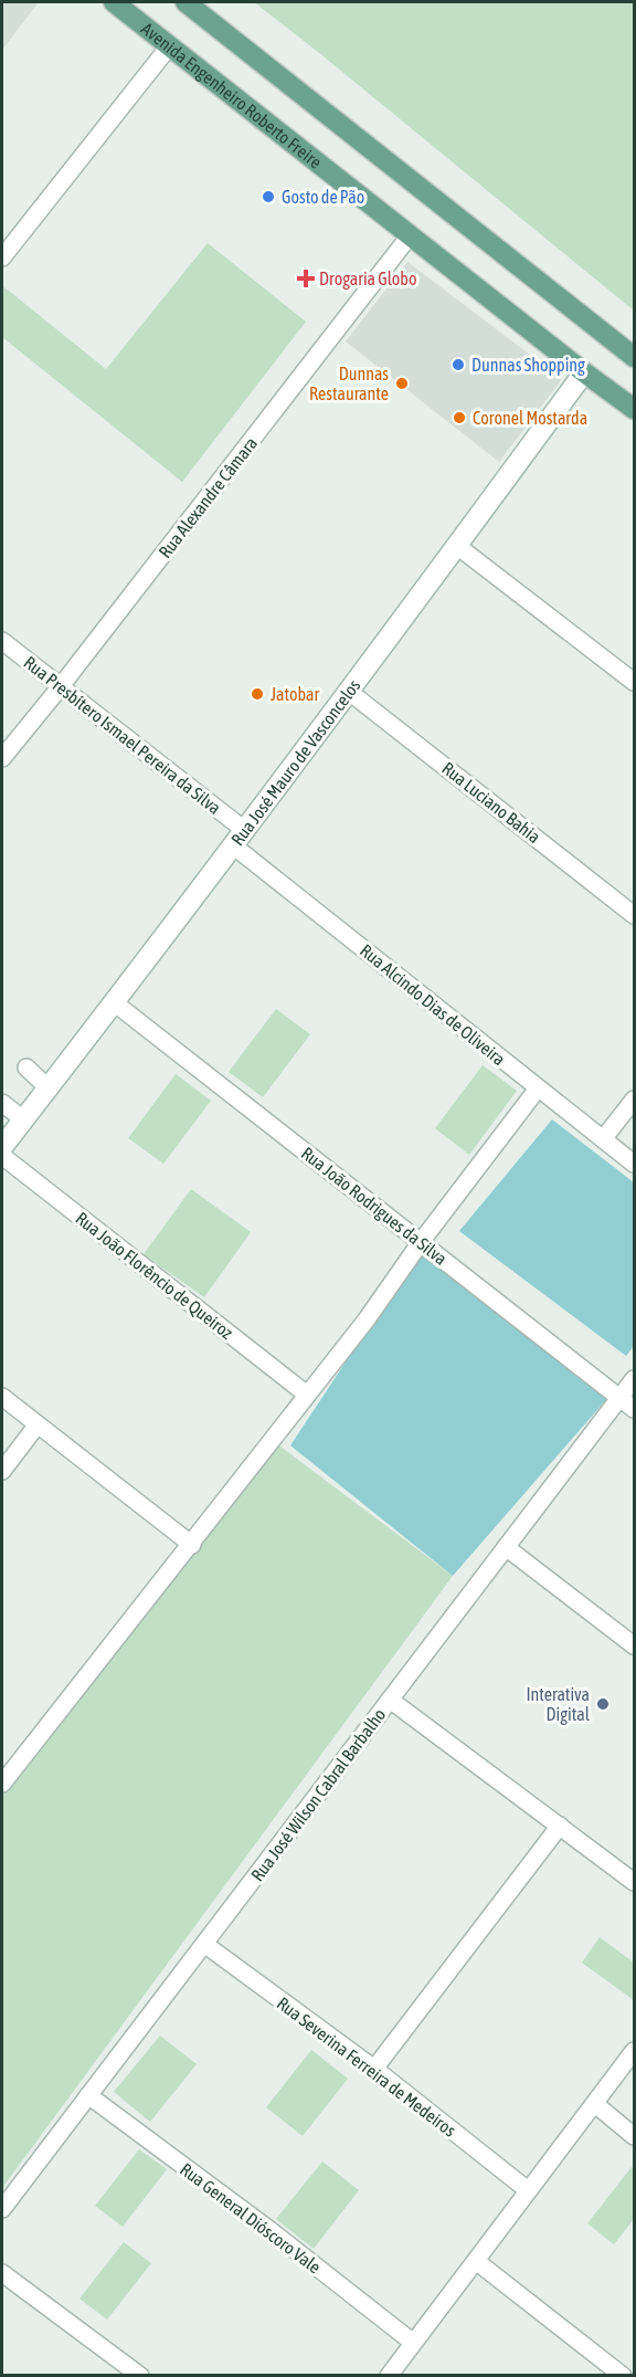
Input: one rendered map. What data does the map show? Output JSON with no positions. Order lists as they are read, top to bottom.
{
  "streets": {
    "main road": ["Avenida Engenheiro Roberto Freire"],
    "street": [
      "Rua Alexandre Câmara",
      "Rua Presbítero Ismael Pereira da Silva",
      "Rua José Mauro de Vasconcelos",
      "Rua Luciano Bahia",
      "Rua Alcindo Dias de Oliveira",
      "Rua João Rodrigues da Silva",
      "Rua João Florêncio de Queiroz",
      "Rua José Wilson Cabral Barbalho",
      "Rua Severina Ferreira de Medeiros",
      "Rua General Dióscoro Vale"
    ]
  },
  "crossings": [
    ["Avenida Engenheiro Roberto Freire", "Rua Alexandre Câmara"],
    ["Avenida Engenheiro Roberto Freire", "Rua José Mauro de Vasconcelos"],
    ["Rua Alexandre Câmara", "Rua Presbítero Ismael Pereira da Silva"],
    ["Rua Presbítero Ismael Pereira da Silva", "Rua José Mauro de Vasconcelos"],
    ["Rua Presbítero Ismael Pereira da Silva", "Rua Alcindo Dias de Oliveira"],
    ["Rua José Mauro de Vasconcelos", "Rua Luciano Bahia"],
    ["Rua José Mauro de Vasconcelos", "Rua Alcindo Dias de Oliveira"],
    ["Rua José Mauro de Vasconcelos", "Rua João Rodrigues da Silva"],
    ["Rua João Rodrigues da Silva", "Rua José Wilson Cabral Barbalho"],
    ["Rua José Wilson Cabral Barbalho", "Rua Severina Ferreira de Medeiros"],
    ["Rua José Wilson Cabral Barbalho", "Rua General Dióscoro Vale"]
  ],
  "places": {
    "other": [
      "Gosto de Pão",
      "Dunnas Shopping",
      "Dunnas Restaurante",
      "Coronel Mostarda",
      "Jatobar",
      "Interativa Digital"
    ],
    "health": ["Drogaria Globo"]
  }
}
